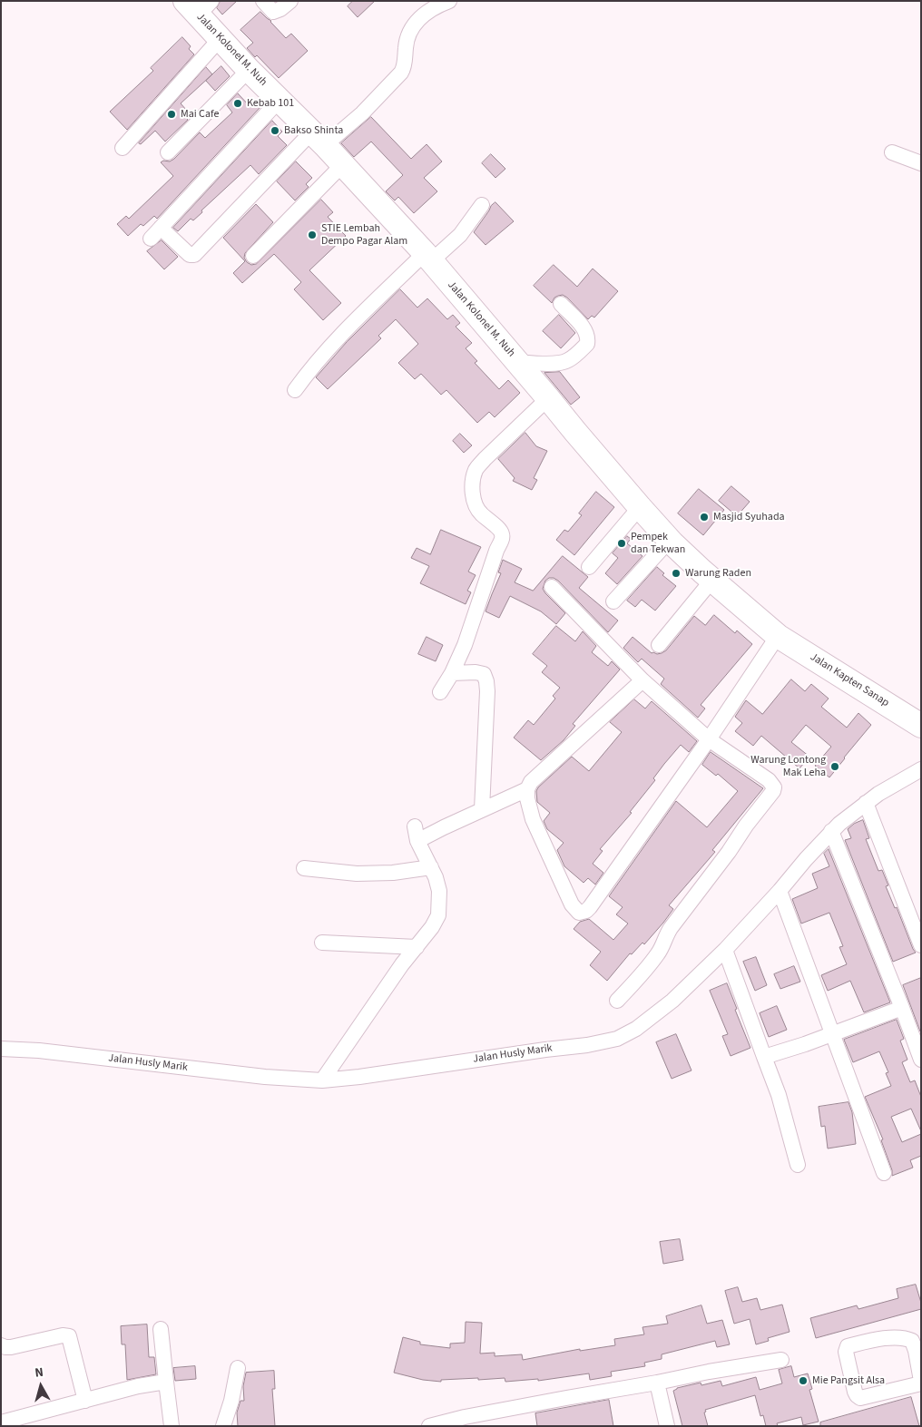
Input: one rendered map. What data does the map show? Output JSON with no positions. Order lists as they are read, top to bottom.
{
  "streets": {
    "main road": ["Jalan Kolonel M. Nuh", "Jalan Kapten Sanap"],
    "street": ["Jalan Husly Marik"]
  },
  "crossings": [
    ["Jalan Kolonel M. Nuh", "Jalan Kapten Sanap"]
  ],
  "places": [
    "Kebab 101",
    "Mai Cafe",
    "Bakso Shinta",
    "STIE Lembah Dempo Pagar Alam",
    "Masjid Syuhada",
    "Pempek dan Tekwan",
    "Warung Raden",
    "Warung Lontong Mak Leha",
    "Mie Pangsit Alsa"
  ],
  "north": "top"
}
